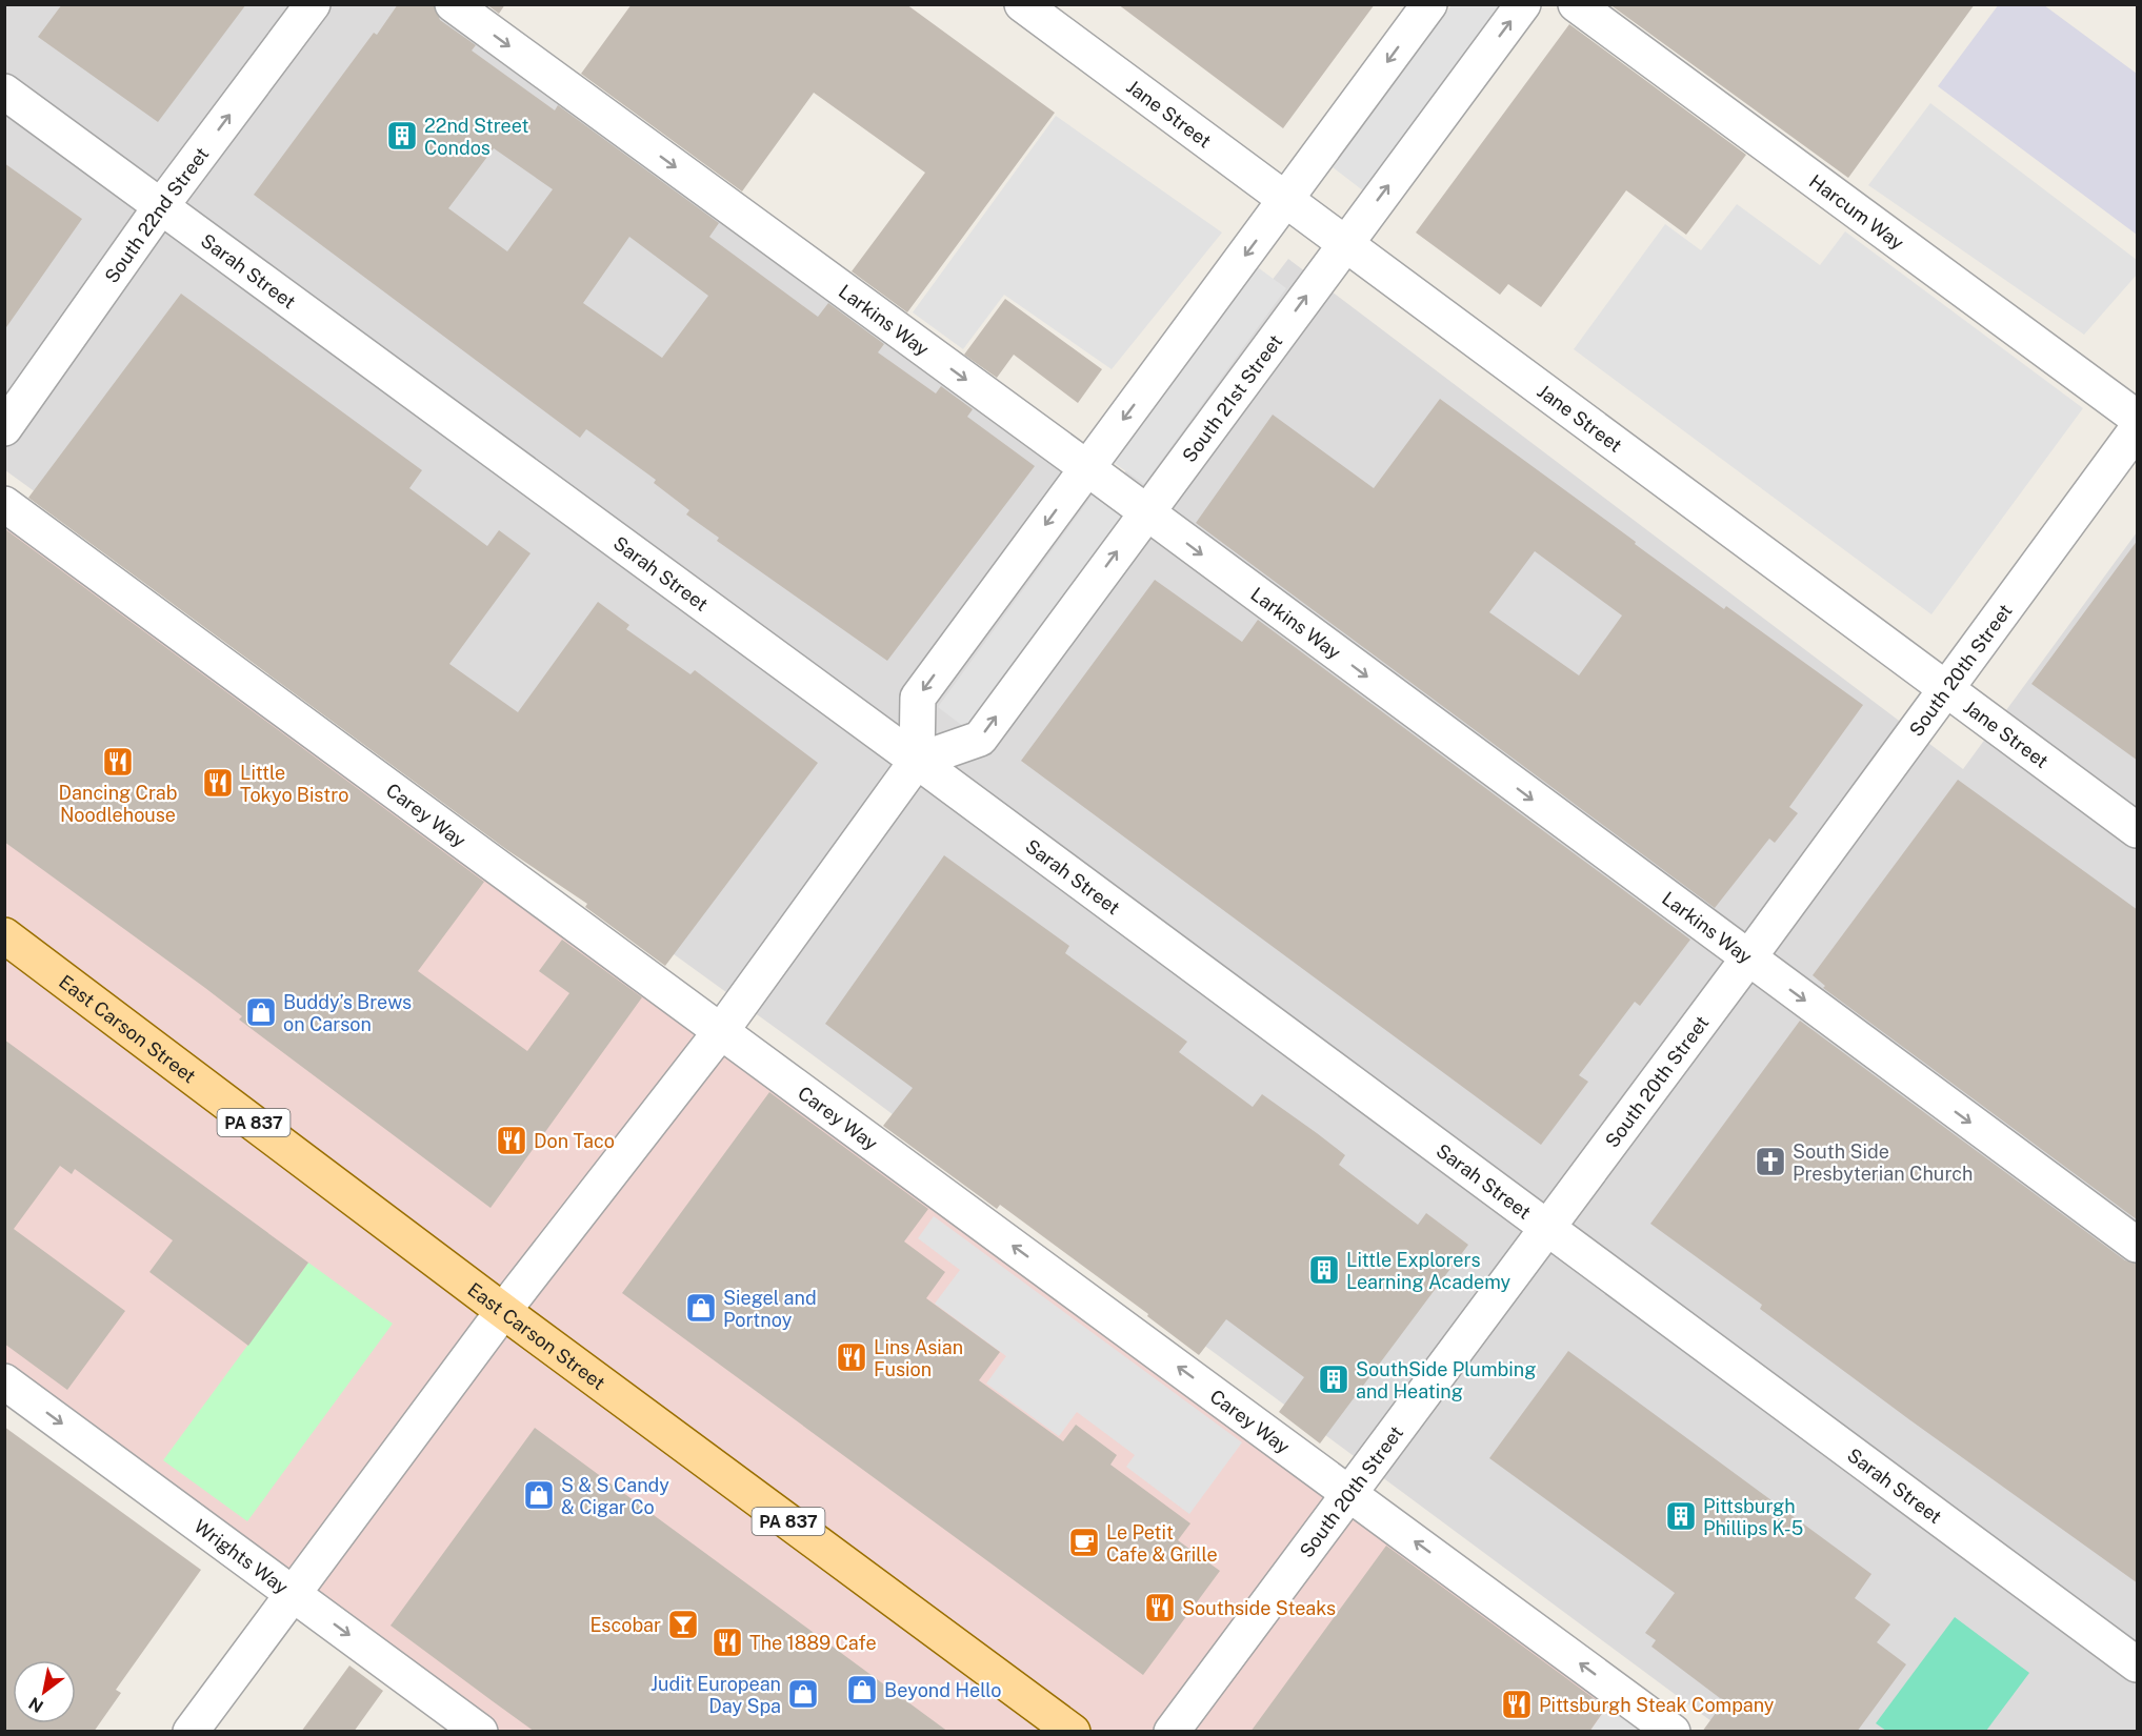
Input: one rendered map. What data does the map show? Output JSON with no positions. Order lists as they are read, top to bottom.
{
  "streets": {
    "main road": ["East Carson Street", "PA 837"],
    "street": [
      "Jane Street",
      "Harcum Way",
      "South 22nd Street",
      "Sarah Street",
      "Larkins Way",
      "South 21st Street",
      "South 20th Street",
      "Carey Way",
      "Wrights Way"
    ]
  },
  "crossings": [
    ["Jane Street", "South 21st Street"],
    ["Jane Street", "South 20th Street"],
    ["South 22nd Street", "Sarah Street"],
    ["Sarah Street", "South 21st Street"],
    ["Sarah Street", "South 20th Street"],
    ["Larkins Way", "South 21st Street"],
    ["Larkins Way", "South 20th Street"],
    ["South 20th Street", "Carey Way"]
  ],
  "one_way": [
    "South 22nd Street",
    "Larkins Way",
    "Carey Way",
    "Wrights Way"
  ],
  "places": {
    "building": [
      "22nd Street Condos",
      "Little Explorers Learning Academy",
      "SouthSide Plumbing and Heating",
      "Pittsburgh Phillips K-5"
    ],
    "restaurant": [
      "Dancing Crab Noodlehouse",
      "Little Tokyo Bistro",
      "Don Taco",
      "Lins Asian Fusion",
      "Southside Steaks",
      "The 1889 Cafe",
      "Pittsburgh Steak Company"
    ],
    "shop": [
      "Buddy’s Brews on Carson",
      "Siegel and Portnoy",
      "S & S Candy & Cigar Co",
      "Beyond Hello",
      "Judit European Day Spa"
    ],
    "church": ["South Side Presbyterian Church"],
    "cafe": ["Le Petit Cafe & Grille"],
    "bar": ["Escobar"]
  },
  "north": "bottom left"
}
